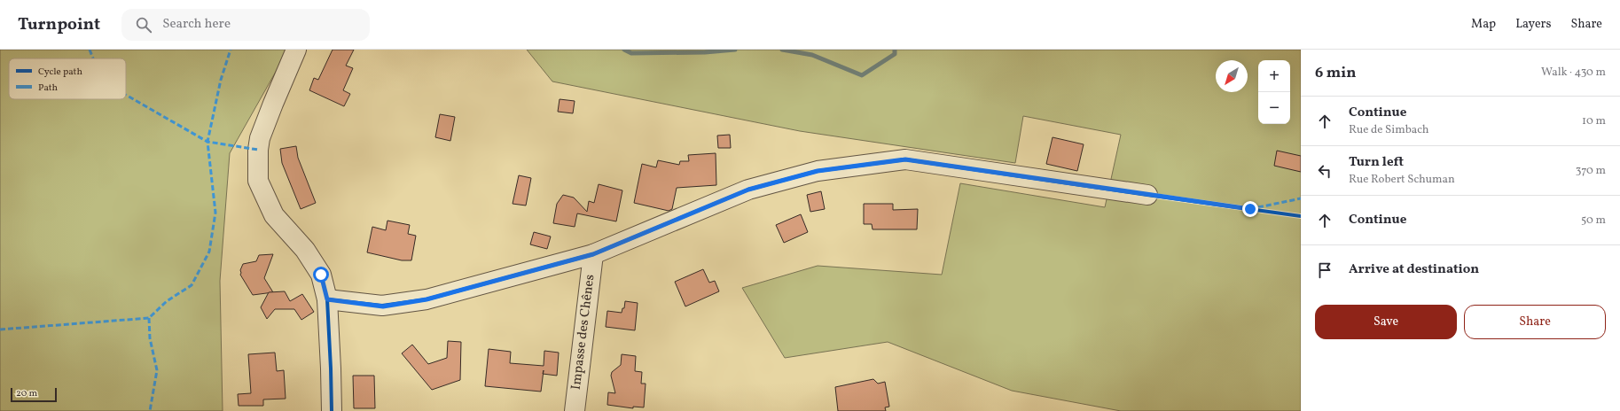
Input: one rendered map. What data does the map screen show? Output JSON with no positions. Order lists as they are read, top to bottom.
{
  "streets": {
    "street": ["Impasse des Chênes"]
  },
  "legend": ["Cycle path", "Path"],
  "scale_bar": "20 m",
  "north": "bottom left",
  "page": {
    "header": "Turnpoint",
    "search": "Search here",
    "nav": ["Map", "Layers", "Share"],
    "heading": ["6 min", "Walk · 430 m"],
    "map_buttons": ["+", "−"],
    "list": [
      ["Continue", "Rue de Simbach", "10 m"],
      ["Turn left", "Rue Robert Schuman", "370 m"],
      ["Continue", "50 m"],
      "Arrive at destination"
    ],
    "buttons": ["Save", "Share"],
    "scale": "20 m"
  }
}
